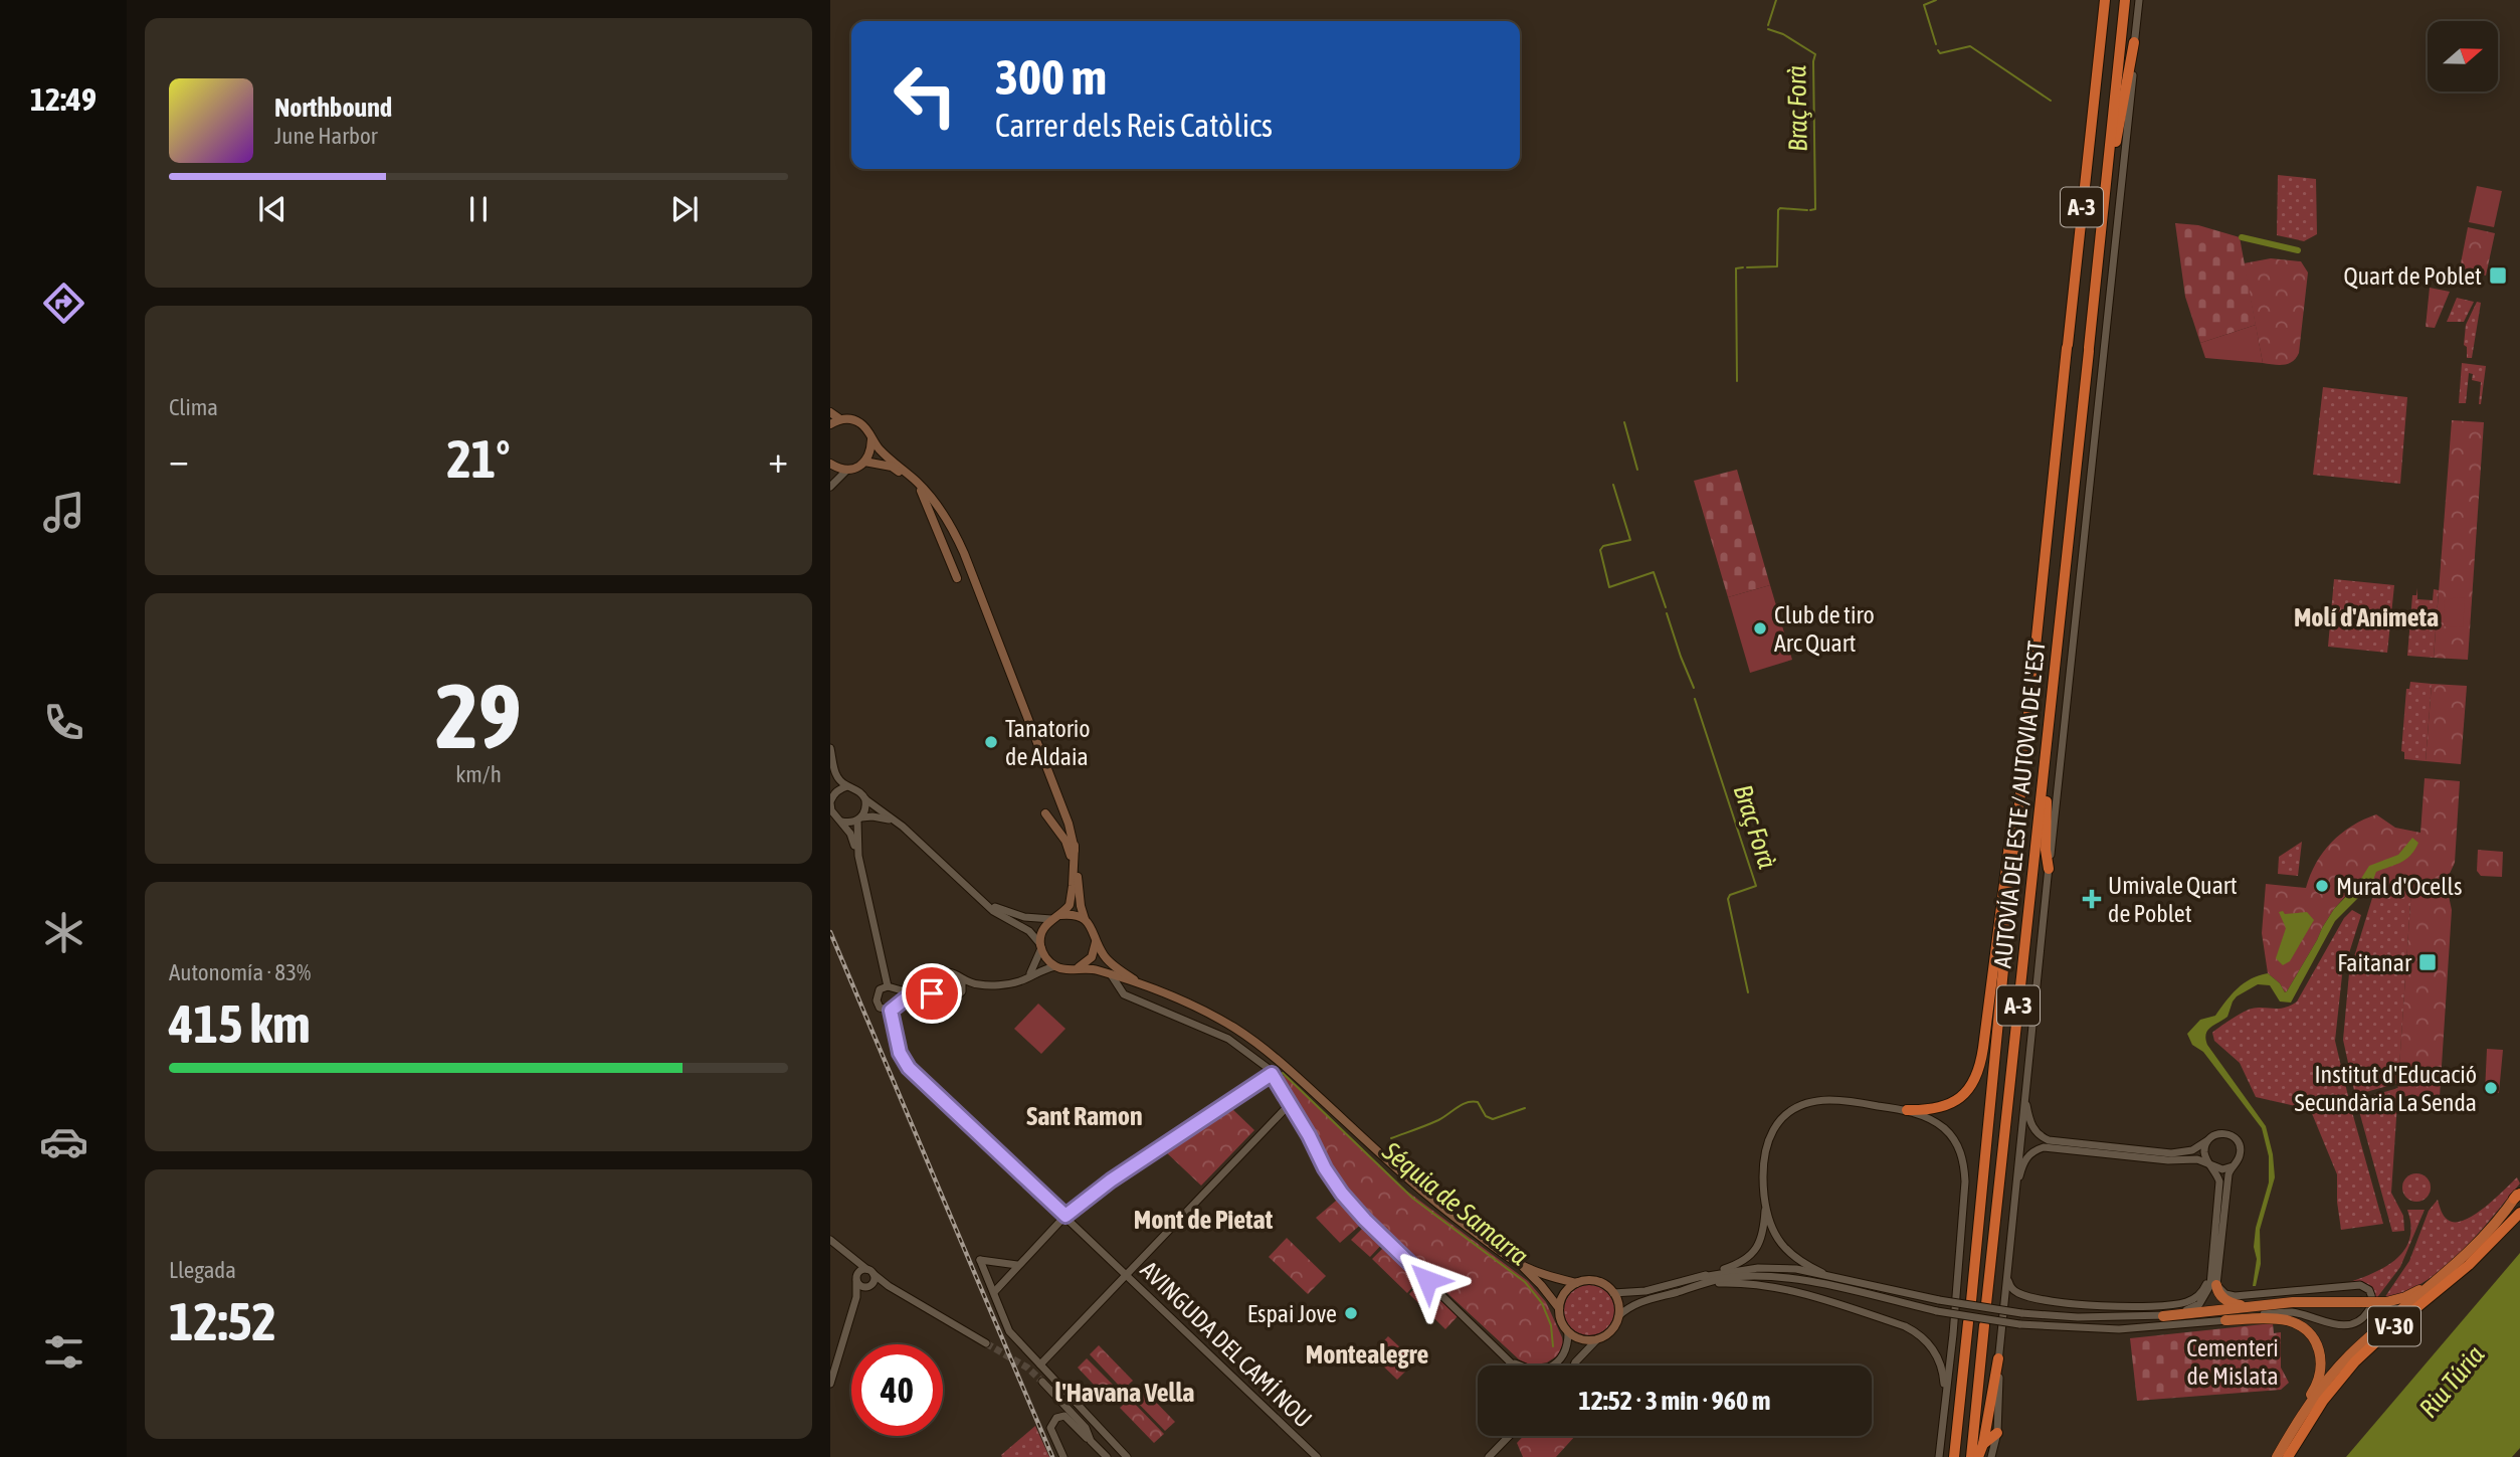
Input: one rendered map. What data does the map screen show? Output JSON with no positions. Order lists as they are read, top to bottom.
{
  "streets": {
    "highway": ["A-3", "AUTOVÍA DEL ESTE / AUTOVIA DE L'EST", "V-30"],
    "street": ["AVINGUDA DEL CAMÍ NOU"]
  },
  "districts": [
    "Molí d'Animeta",
    "Sant Ramon",
    "Mont de Pietat",
    "Montealegre",
    "l'Havana Vella"
  ],
  "water": ["Braç Forà", "Séquia de Samarra", "Riu Túria"],
  "parks": ["Cementeri de Mislata"],
  "places": {
    "transit": ["Quart de Poblet", "Faitanar"],
    "other": [
      "Club de tiro Arc Quart",
      "Tanatorio de Aldaia",
      "Mural d'Ocells",
      "Institut d'Educació Secundària La Senda",
      "Espai Jove"
    ],
    "health": ["Umivale Quart de Poblet"]
  },
  "north": "right",
  "page": {
    "tabs": "12:49",
    "turn": ["300 m", "Carrer dels Reis Catòlics"],
    "song": ["Northbound", "June Harbor"],
    "tile": [
      "Clima",
      ["29", "km/h"],
      ["Autonomía · 83%", "415 km"],
      ["Llegada", "12:52"]
    ],
    "heat": ["−", "21°", "+"],
    "limit": "40",
    "trip": "12:52 · 3 min · 960 m"
  }
}
